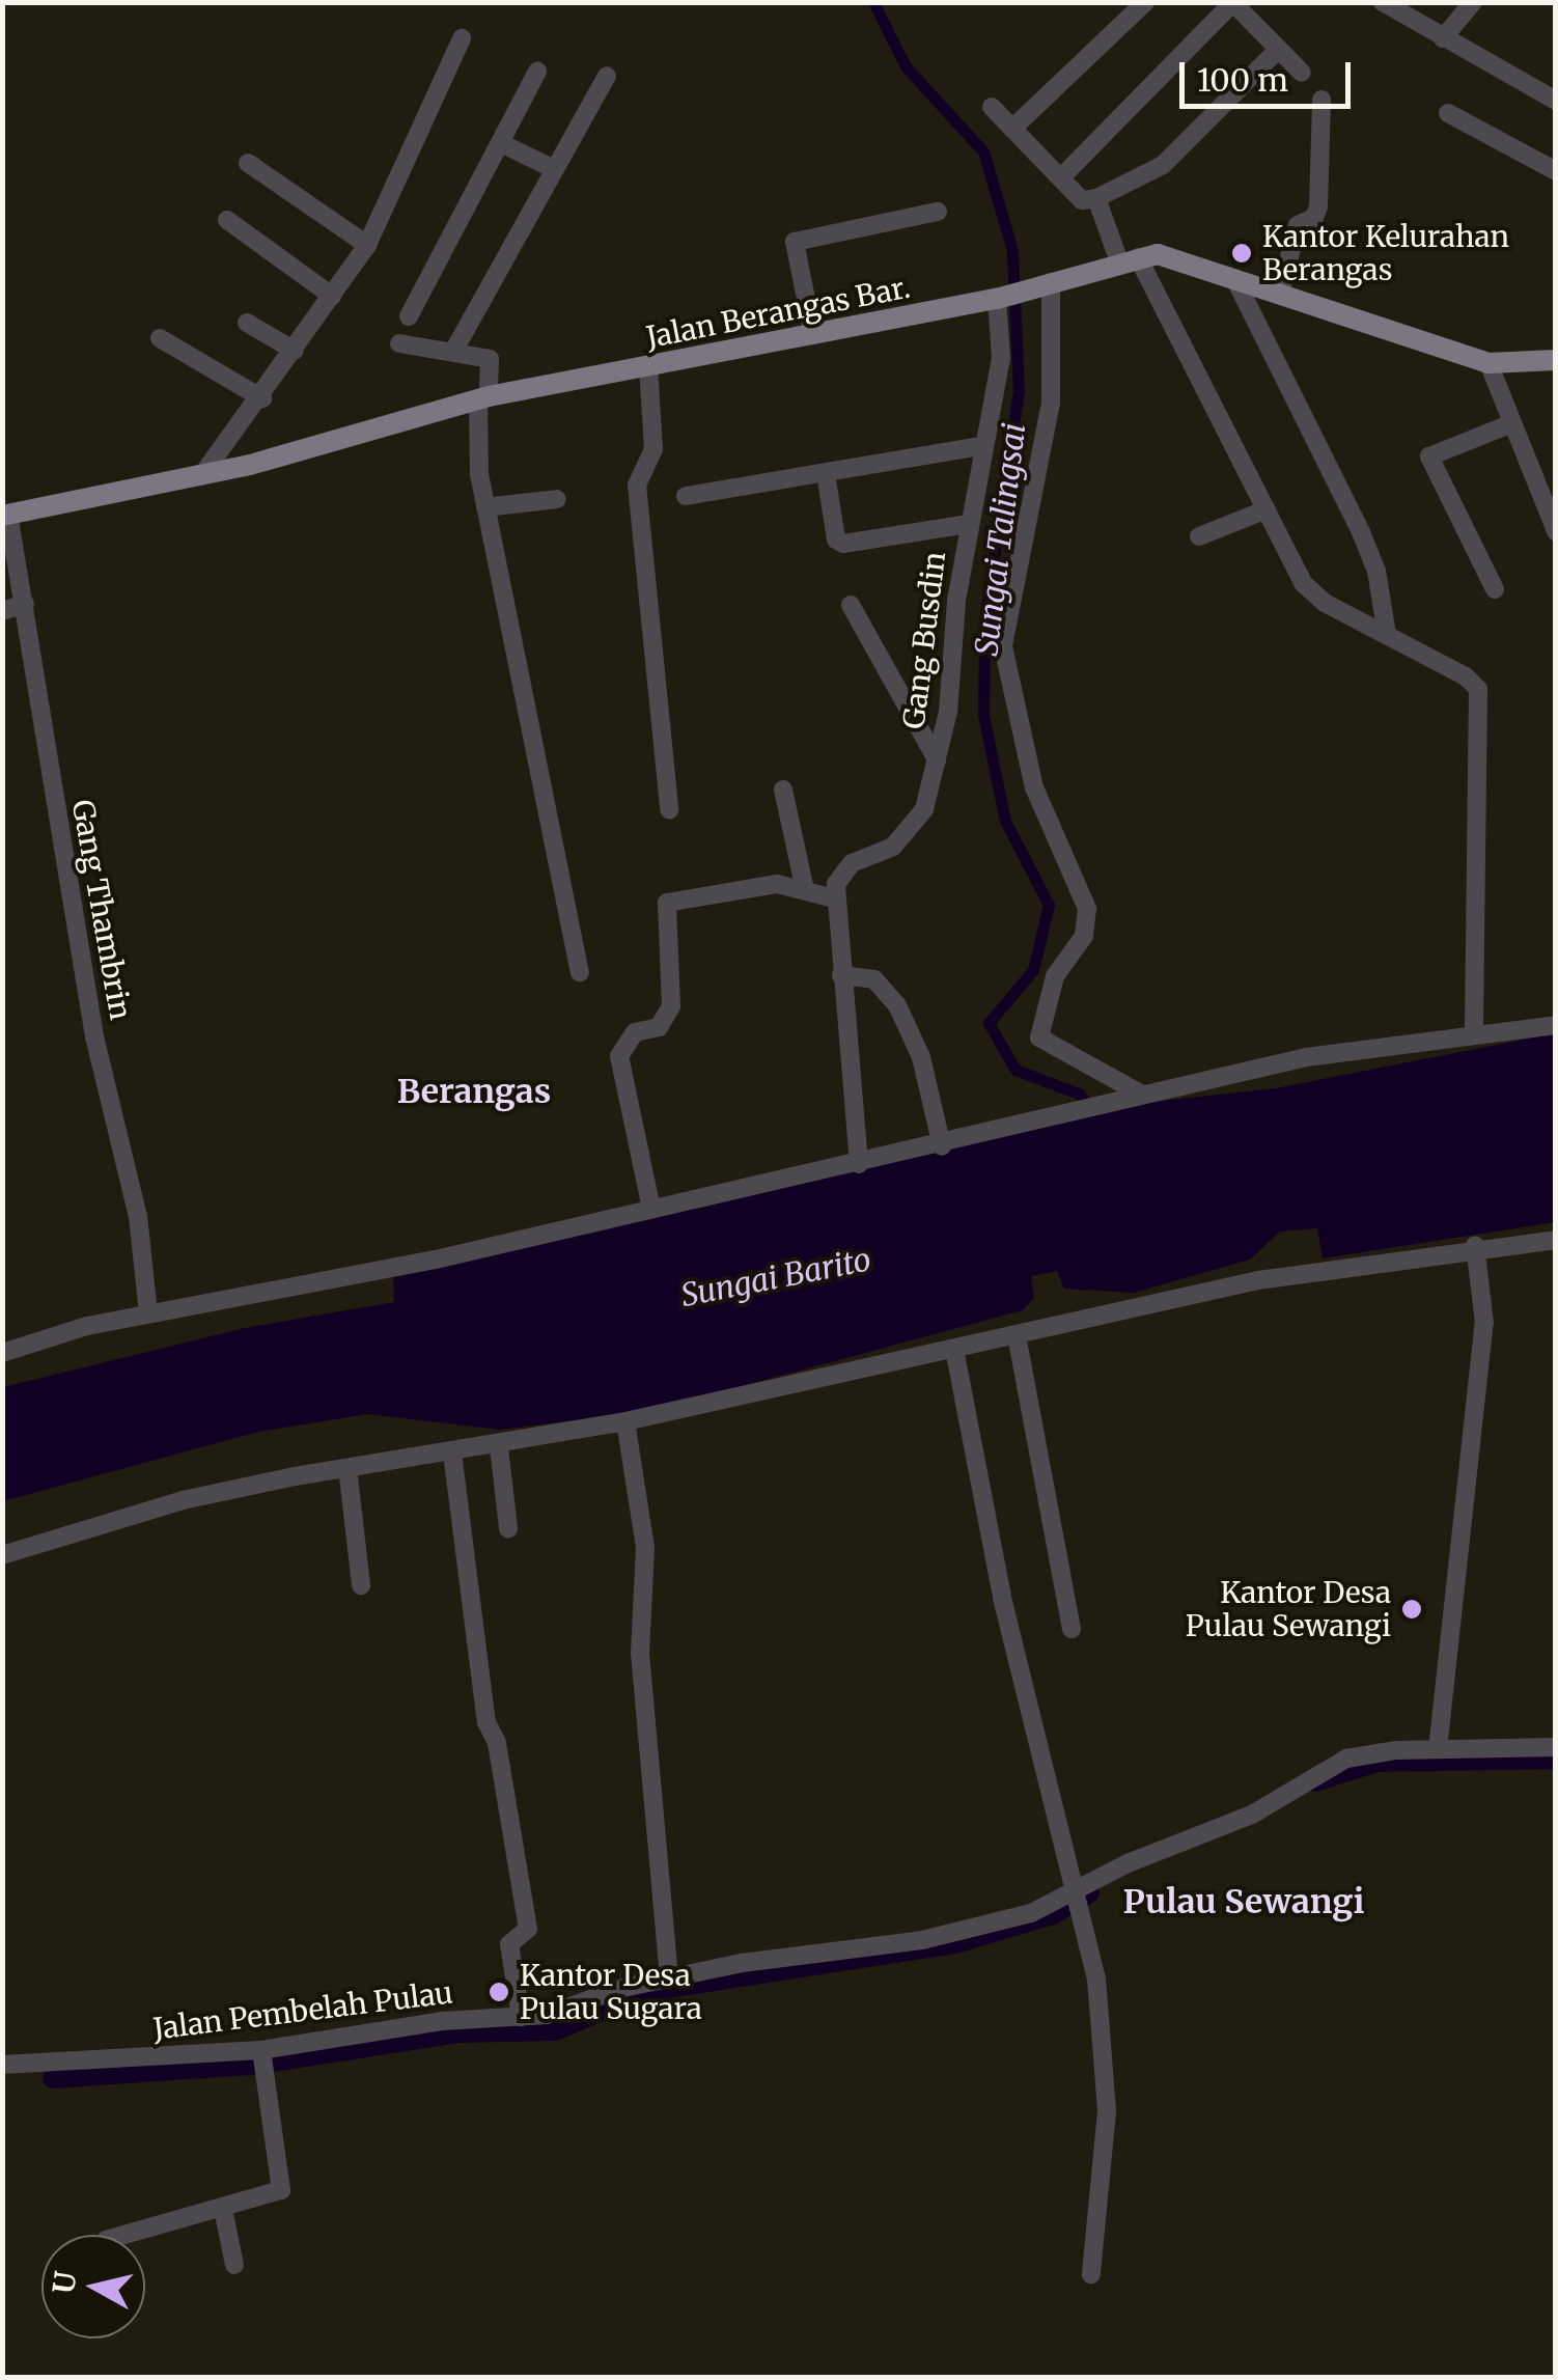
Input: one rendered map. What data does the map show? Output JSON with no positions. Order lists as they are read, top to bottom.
{
  "streets": {
    "main road": ["Jalan Berangas Bar."],
    "street": ["Gang Busdin", "Gang Thambrin", "Jalan Pembelah Pulau"]
  },
  "crossings": [
    ["Jalan Berangas Bar.", "Gang Busdin"],
    ["Jalan Berangas Bar.", "Gang Thambrin"]
  ],
  "districts": ["Berangas", "Pulau Sewangi"],
  "water": ["Sungai Talingsai", "Sungai Barito"],
  "places": ["Kantor Kelurahan Berangas", "Kantor Desa Pulau Sewangi", "Kantor Desa Pulau Sugara"],
  "scale_bar": "100 m",
  "north": "left"
}
